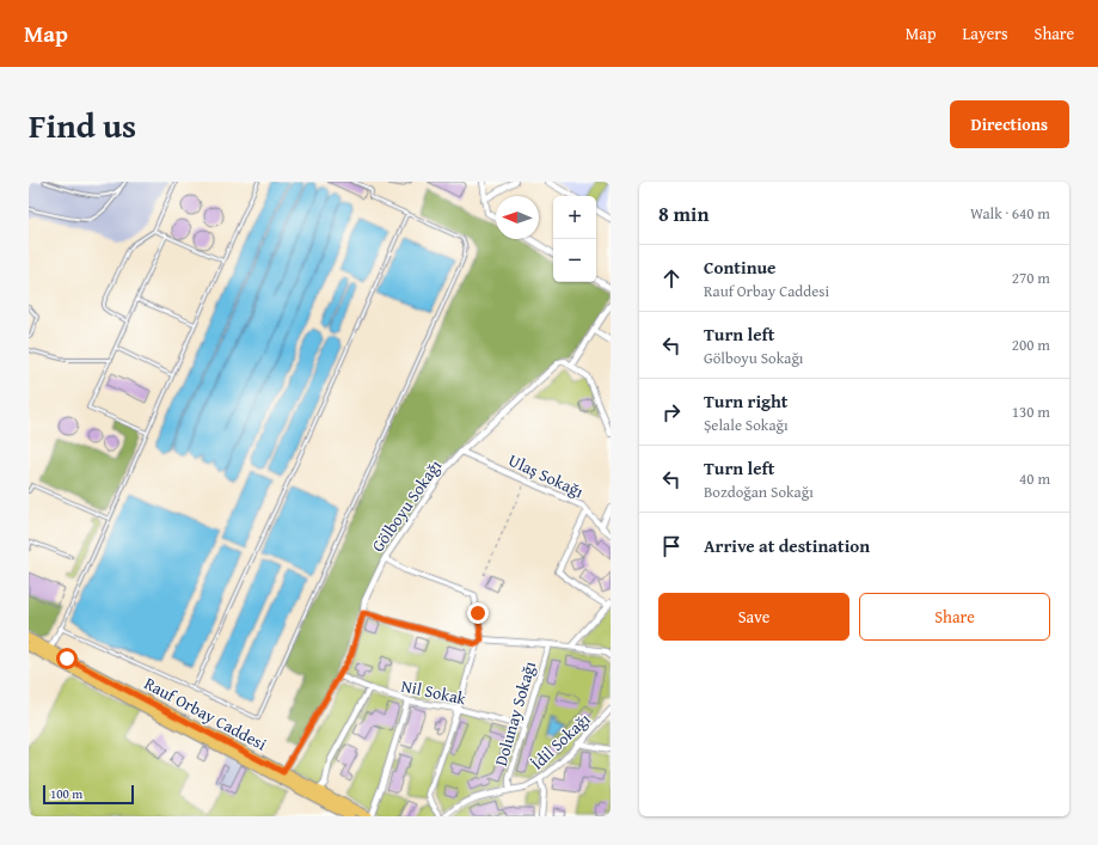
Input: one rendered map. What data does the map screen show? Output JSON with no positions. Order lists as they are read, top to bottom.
{
  "streets": {
    "main road": ["Rauf Orbay Caddesi"],
    "street": [
      "Ulaş Sokağı",
      "Gölboyu Sokağı",
      "Nil Sokak",
      "Dolunay Sokağı",
      "İdil Sokağı"
    ]
  },
  "crossings": [
    ["Ulaş Sokağı", "Gölboyu Sokağı"],
    ["Gölboyu Sokağı", "Nil Sokak"],
    ["Gölboyu Sokağı", "Rauf Orbay Caddesi"],
    ["Nil Sokak", "Dolunay Sokağı"],
    ["Dolunay Sokağı", "İdil Sokağı"]
  ],
  "scale_bar": "100 m",
  "north": "left",
  "page": {
    "header": "Map",
    "nav": ["Map", "Layers", "Share"],
    "title": "Find us",
    "buttons": [
      "Directions",
      ["Save", "Share"]
    ],
    "heading": ["8 min", "Walk · 640 m"],
    "map_buttons": ["+", "−"],
    "list": [
      ["Continue", "Rauf Orbay Caddesi", "270 m"],
      ["Turn left", "Gölboyu Sokağı", "200 m"],
      ["Turn right", "Şelale Sokağı", "130 m"],
      ["Turn left", "Bozdoğan Sokağı", "40 m"],
      "Arrive at destination"
    ],
    "scale": "100 m"
  }
}
